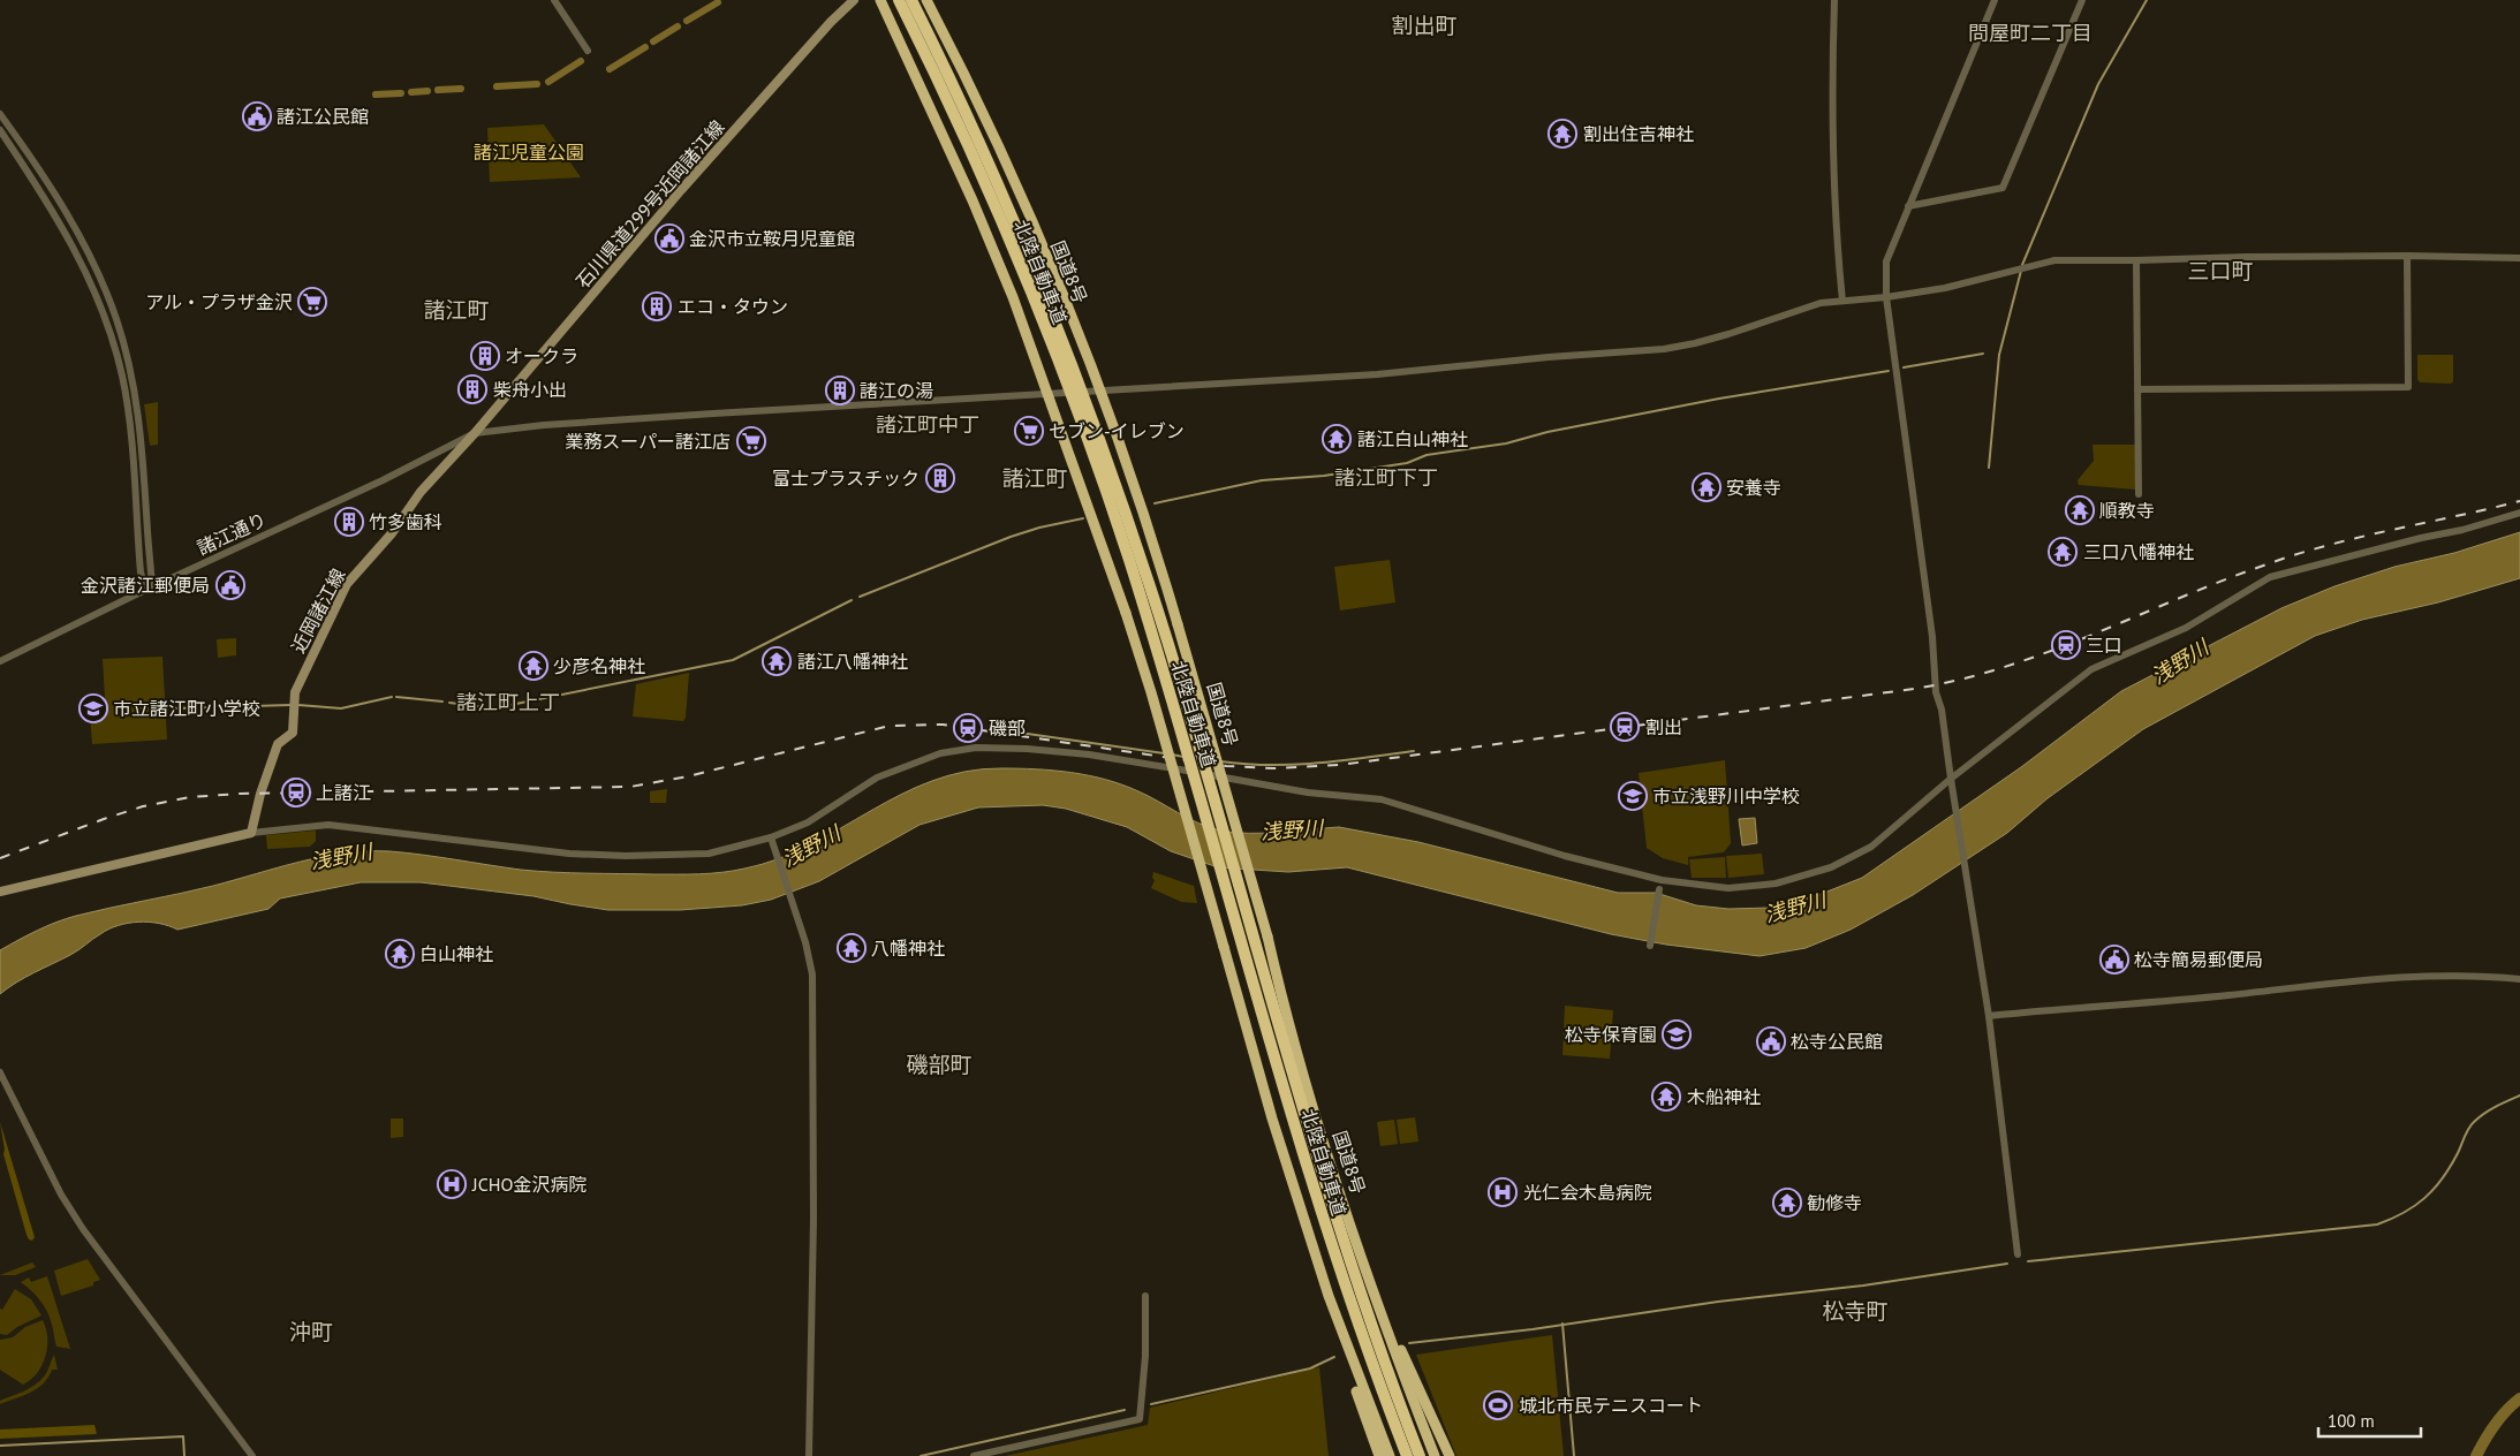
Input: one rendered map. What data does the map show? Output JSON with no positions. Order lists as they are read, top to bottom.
{
  "streets": {
    "highway": ["北陸自動車道", "国道8号"],
    "main road": ["石川県道299号近岡諸江線", "近岡諸江線"],
    "street": ["諸江通り"]
  },
  "crossings": [
    ["石川県道299号近岡諸江線", "諸江通り"],
    ["石川県道299号近岡諸江線", "近岡諸江線"],
    ["諸江通り", "近岡諸江線"]
  ],
  "districts": [
    "割出町",
    "問屋町二丁目",
    "三口町",
    "諸江町",
    "諸江町中丁",
    "諸江町",
    "諸江町下丁",
    "諸江町上丁",
    "磯部町",
    "松寺町",
    "沖町"
  ],
  "water": ["浅野川"],
  "parks": ["諸江児童公園"],
  "places": {
    "public building": [
      "諸江公民館",
      "金沢市立鞍月児童館",
      "金沢諸江郵便局",
      "松寺簡易郵便局",
      "松寺公民館"
    ],
    "temple": [
      "割出住吉神社",
      "諸江白山神社",
      "安養寺",
      "順教寺",
      "三口八幡神社",
      "諸江八幡神社",
      "少彦名神社",
      "八幡神社",
      "白山神社",
      "木船神社",
      "勧修寺"
    ],
    "supermarket": ["アル・プラザ金沢", "セブン-イレブン", "業務スーパー諸江店"],
    "building": [
      "エコ・タウン",
      "オークラ",
      "柴舟小出",
      "諸江の湯",
      "富士プラスチック",
      "竹多歯科"
    ],
    "station": [
      "三口",
      "割出",
      "磯部",
      "上諸江"
    ],
    "school or university": ["市立諸江町小学校", "市立浅野川中学校", "松寺保育園"],
    "hospital": ["JCHO金沢病院", "光仁会木島病院"],
    "sports": ["城北市民テニスコート"]
  },
  "scale_bar": "100 m"
}
